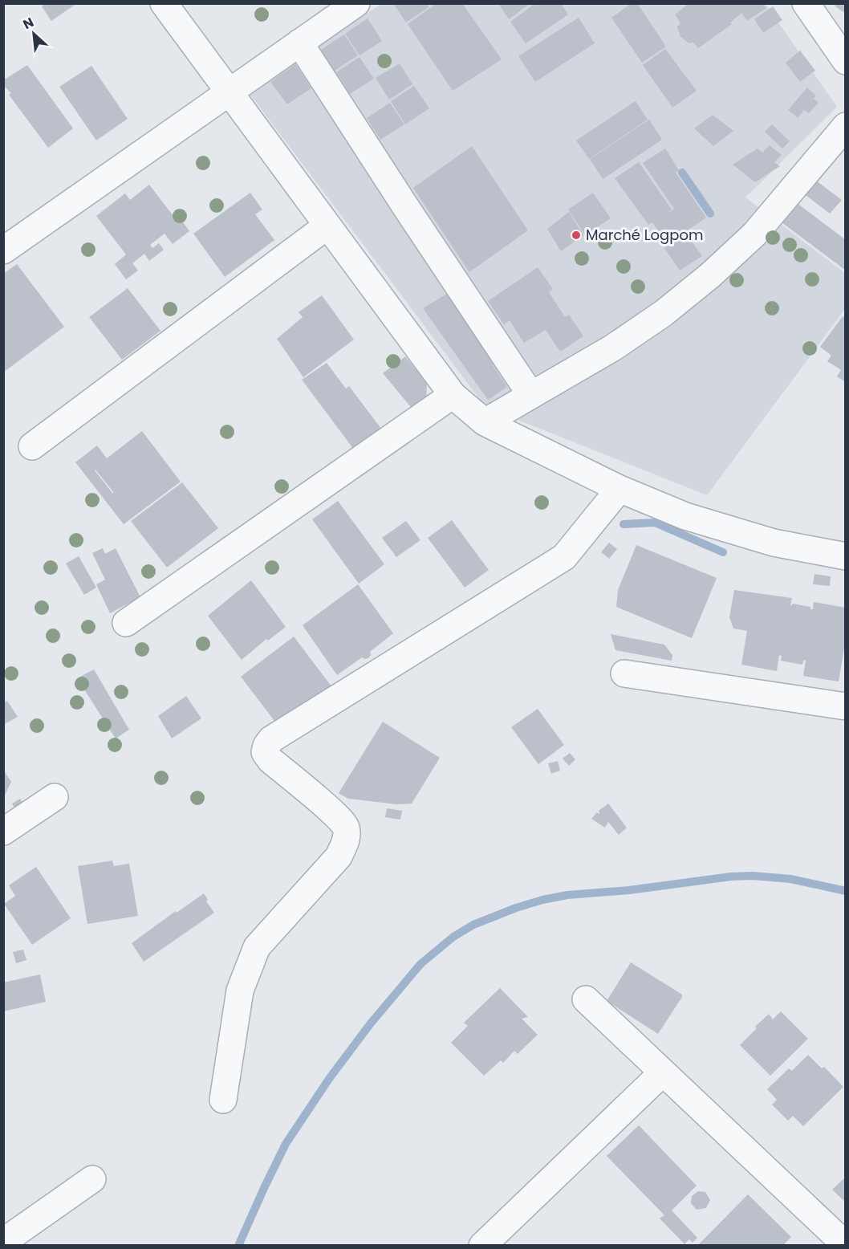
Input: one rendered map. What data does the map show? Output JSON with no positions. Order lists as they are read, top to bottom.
{
  "places": ["Marché Logpom"],
  "north": "top left"
}
